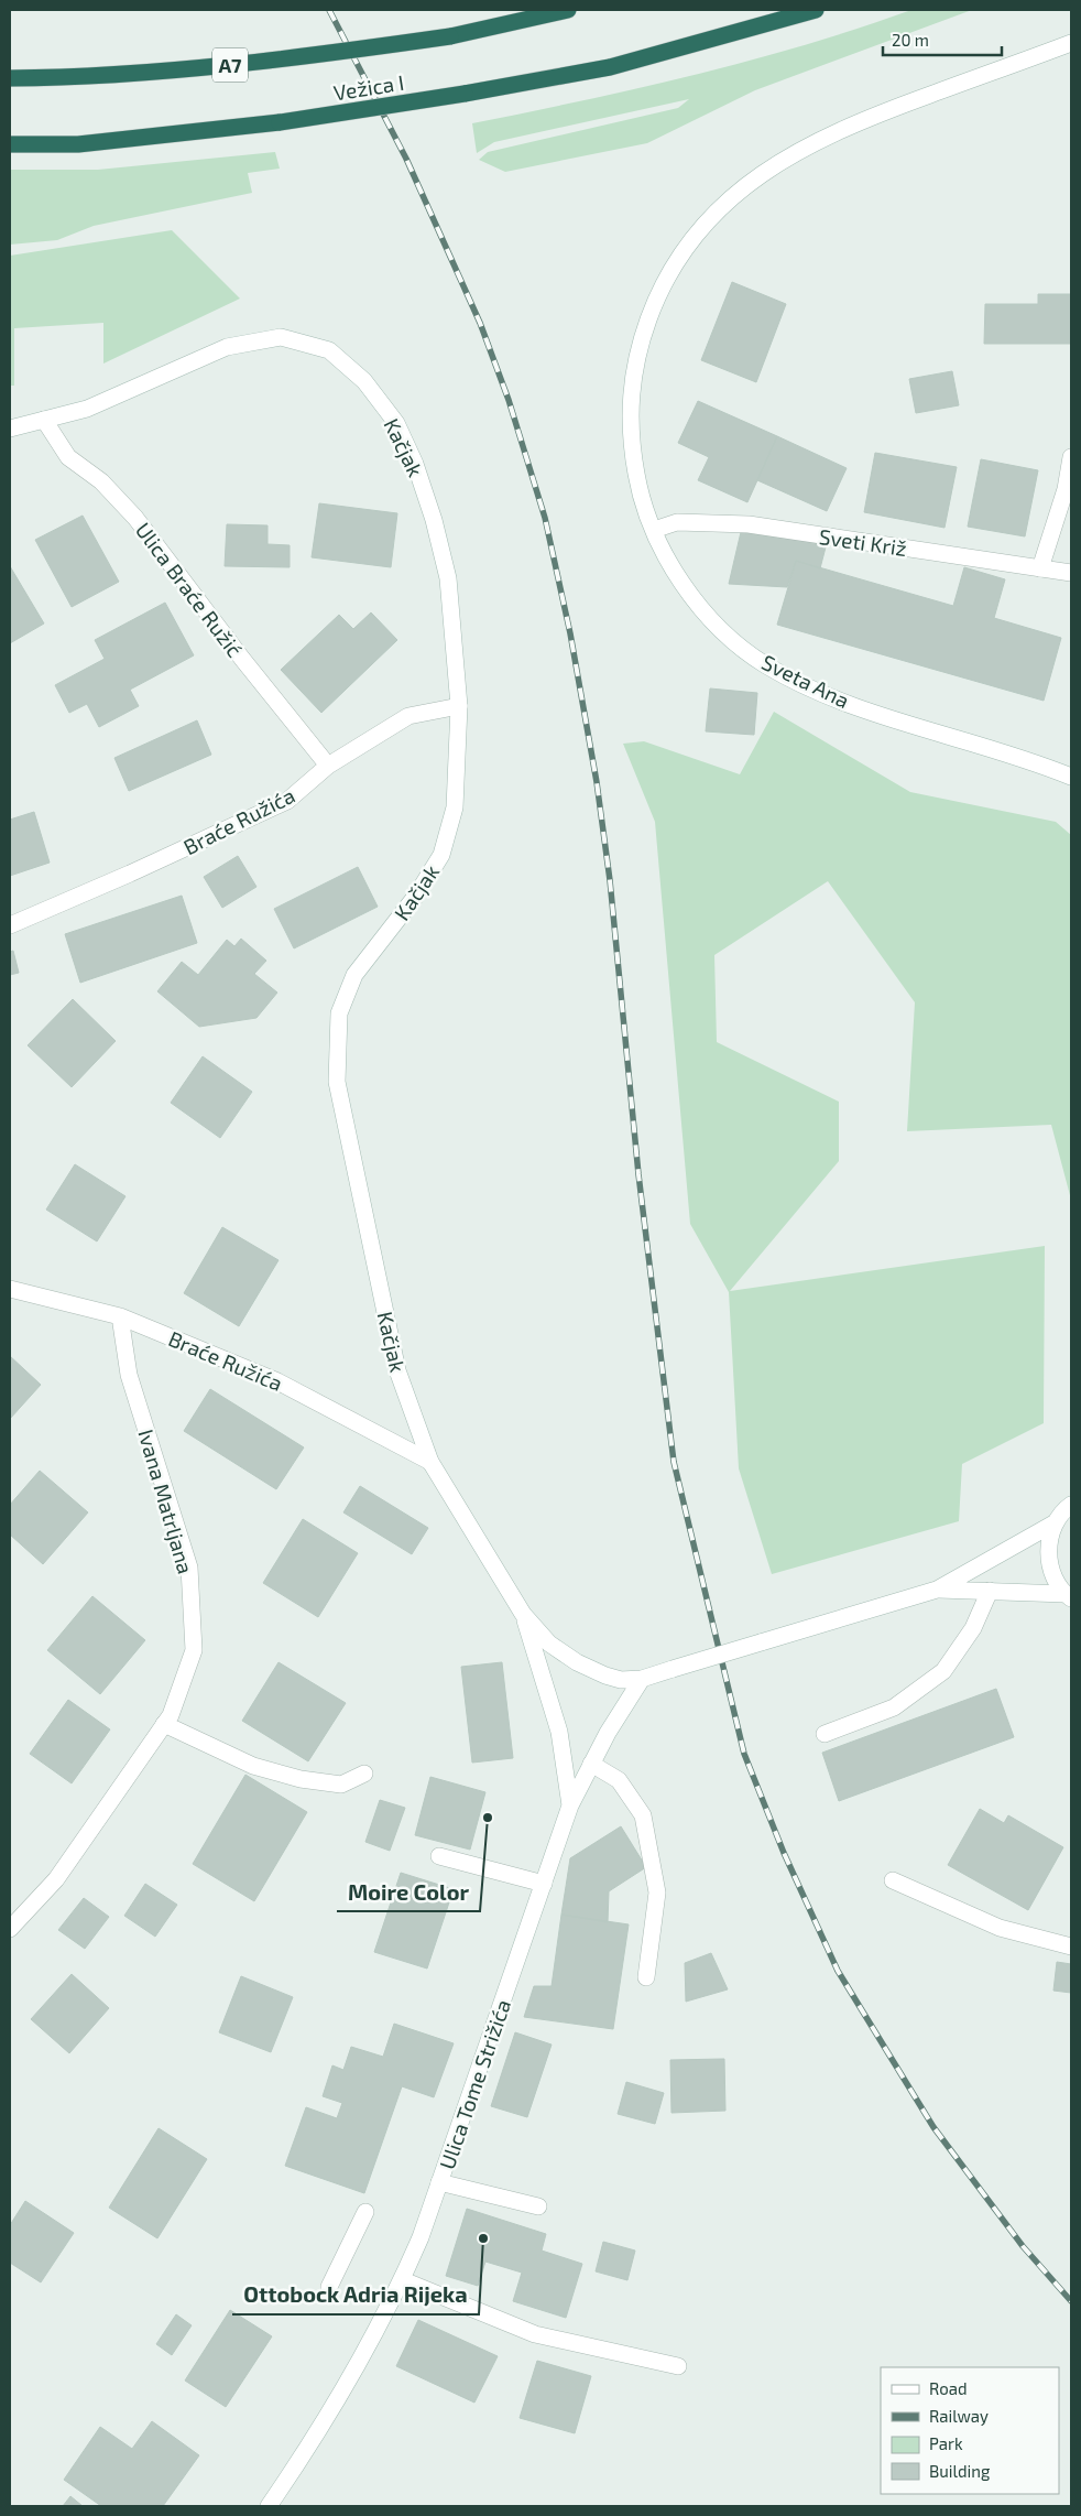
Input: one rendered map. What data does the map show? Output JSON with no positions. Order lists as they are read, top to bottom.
{
  "streets": {
    "highway": ["A7", "Vežica I"],
    "street": [
      "Kačjak",
      "Sveti Križ",
      "Ulica Braće Ružić",
      "Sveta Ana",
      "Braće Ružića",
      "Ivana Matrljana",
      "Ulica Tome Strižića"
    ]
  },
  "crossings": [
    ["Kačjak", "Ulica Braće Ružić"],
    ["Kačjak", "Braće Ružića"],
    ["Kačjak", "Ulica Tome Strižića"],
    ["Sveti Križ", "Sveta Ana"],
    ["Ulica Braće Ružić", "Braće Ružića"],
    ["Braće Ružića", "Ivana Matrljana"]
  ],
  "places": ["Moire Color", "Ottobock Adria Rijeka"],
  "legend": [
    "Road",
    "Railway",
    "Park",
    "Building"
  ],
  "scale_bar": "20 m"
}
